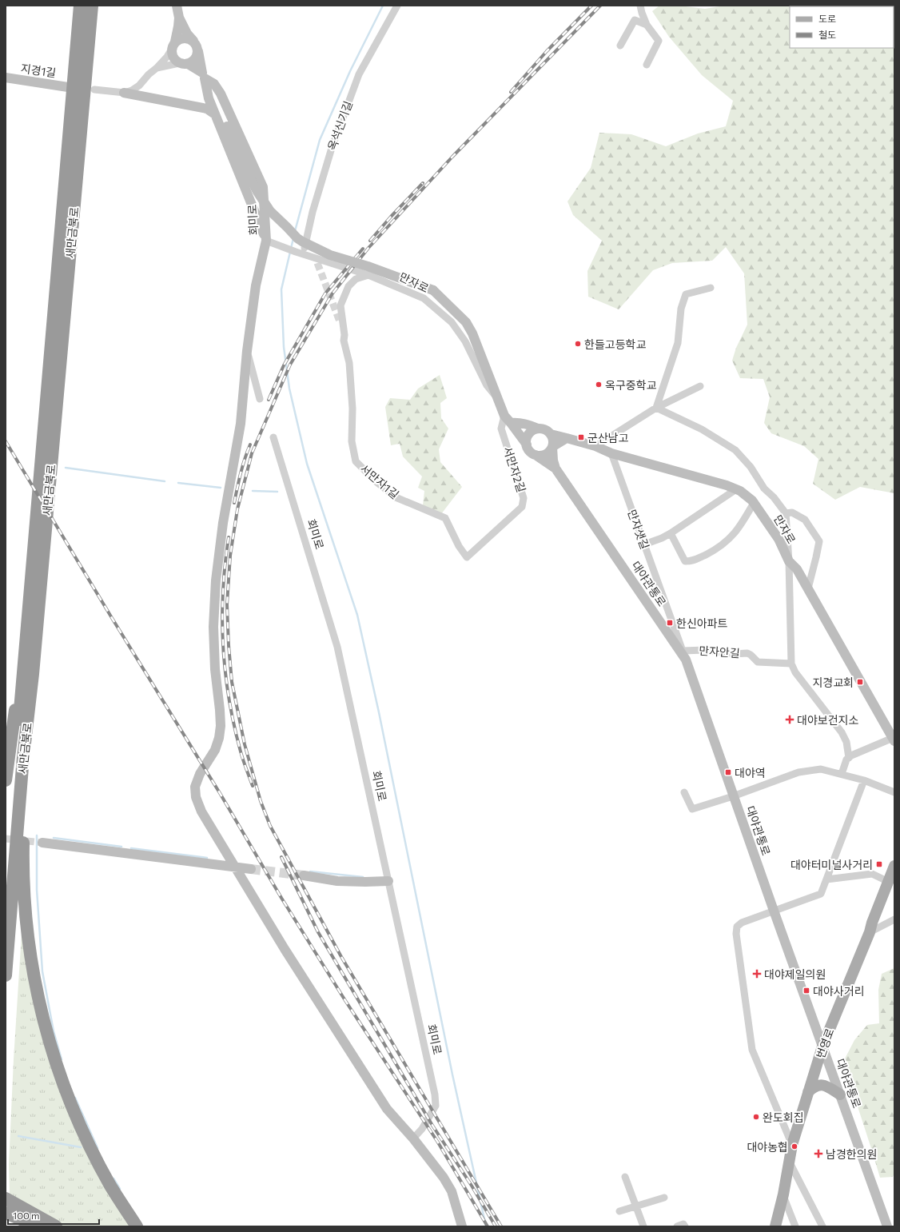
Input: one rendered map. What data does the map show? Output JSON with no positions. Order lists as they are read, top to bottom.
{
  "streets": {
    "highway": ["새만금북로"],
    "main road": ["번영로"],
    "street": [
      "지경1길",
      "옥석신기길",
      "회미로",
      "만자로",
      "서만자2길",
      "서만자1길",
      "만자샛길",
      "대야관통로",
      "만자안길"
    ]
  },
  "crossings": [
    ["옥석신기길", "만자로"],
    ["회미로", "만자로"],
    ["만자로", "서만자2길"],
    ["만자로", "서만자1길"],
    ["만자로", "만자샛길"],
    ["서만자2길", "서만자1길"],
    ["만자샛길", "대야관통로"],
    ["만자샛길", "만자안길"],
    ["대야관통로", "만자안길"],
    ["대야관통로", "번영로"]
  ],
  "places": {
    "other": [
      "한들고등학교",
      "옥구중학교",
      "완도회집",
      "대야농협"
    ],
    "transit": [
      "군산남고",
      "한신아파트",
      "지경교회",
      "대야역",
      "대야터미널사거리",
      "대야사거리"
    ],
    "health": ["대야보건지소", "대야제일의원", "남경한의원"]
  },
  "legend": ["도로", "철도"],
  "scale_bar": "100 m"
}
